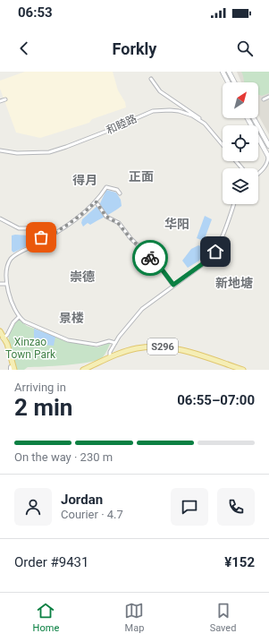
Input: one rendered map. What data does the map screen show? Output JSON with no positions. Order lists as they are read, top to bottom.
{
  "streets": {
    "main road": ["S296"],
    "street": ["和睦路"]
  },
  "districts": [
    "正面",
    "得月",
    "华阳",
    "崇德",
    "新地塘",
    "景楼"
  ],
  "parks": ["Xinzao Town Park"],
  "north": "top right",
  "page": {
    "status": "06:53",
    "header": "Forkly",
    "heading": ["2 min", "Arriving in", "06:55–07:00"],
    "panel": [
      "Jordan",
      "Courier · 4.7",
      "Order #9431",
      "¥152"
    ],
    "bar": "On the way · 230 m",
    "tabs": ["Home", "Map", "Saved"]
  }
}
